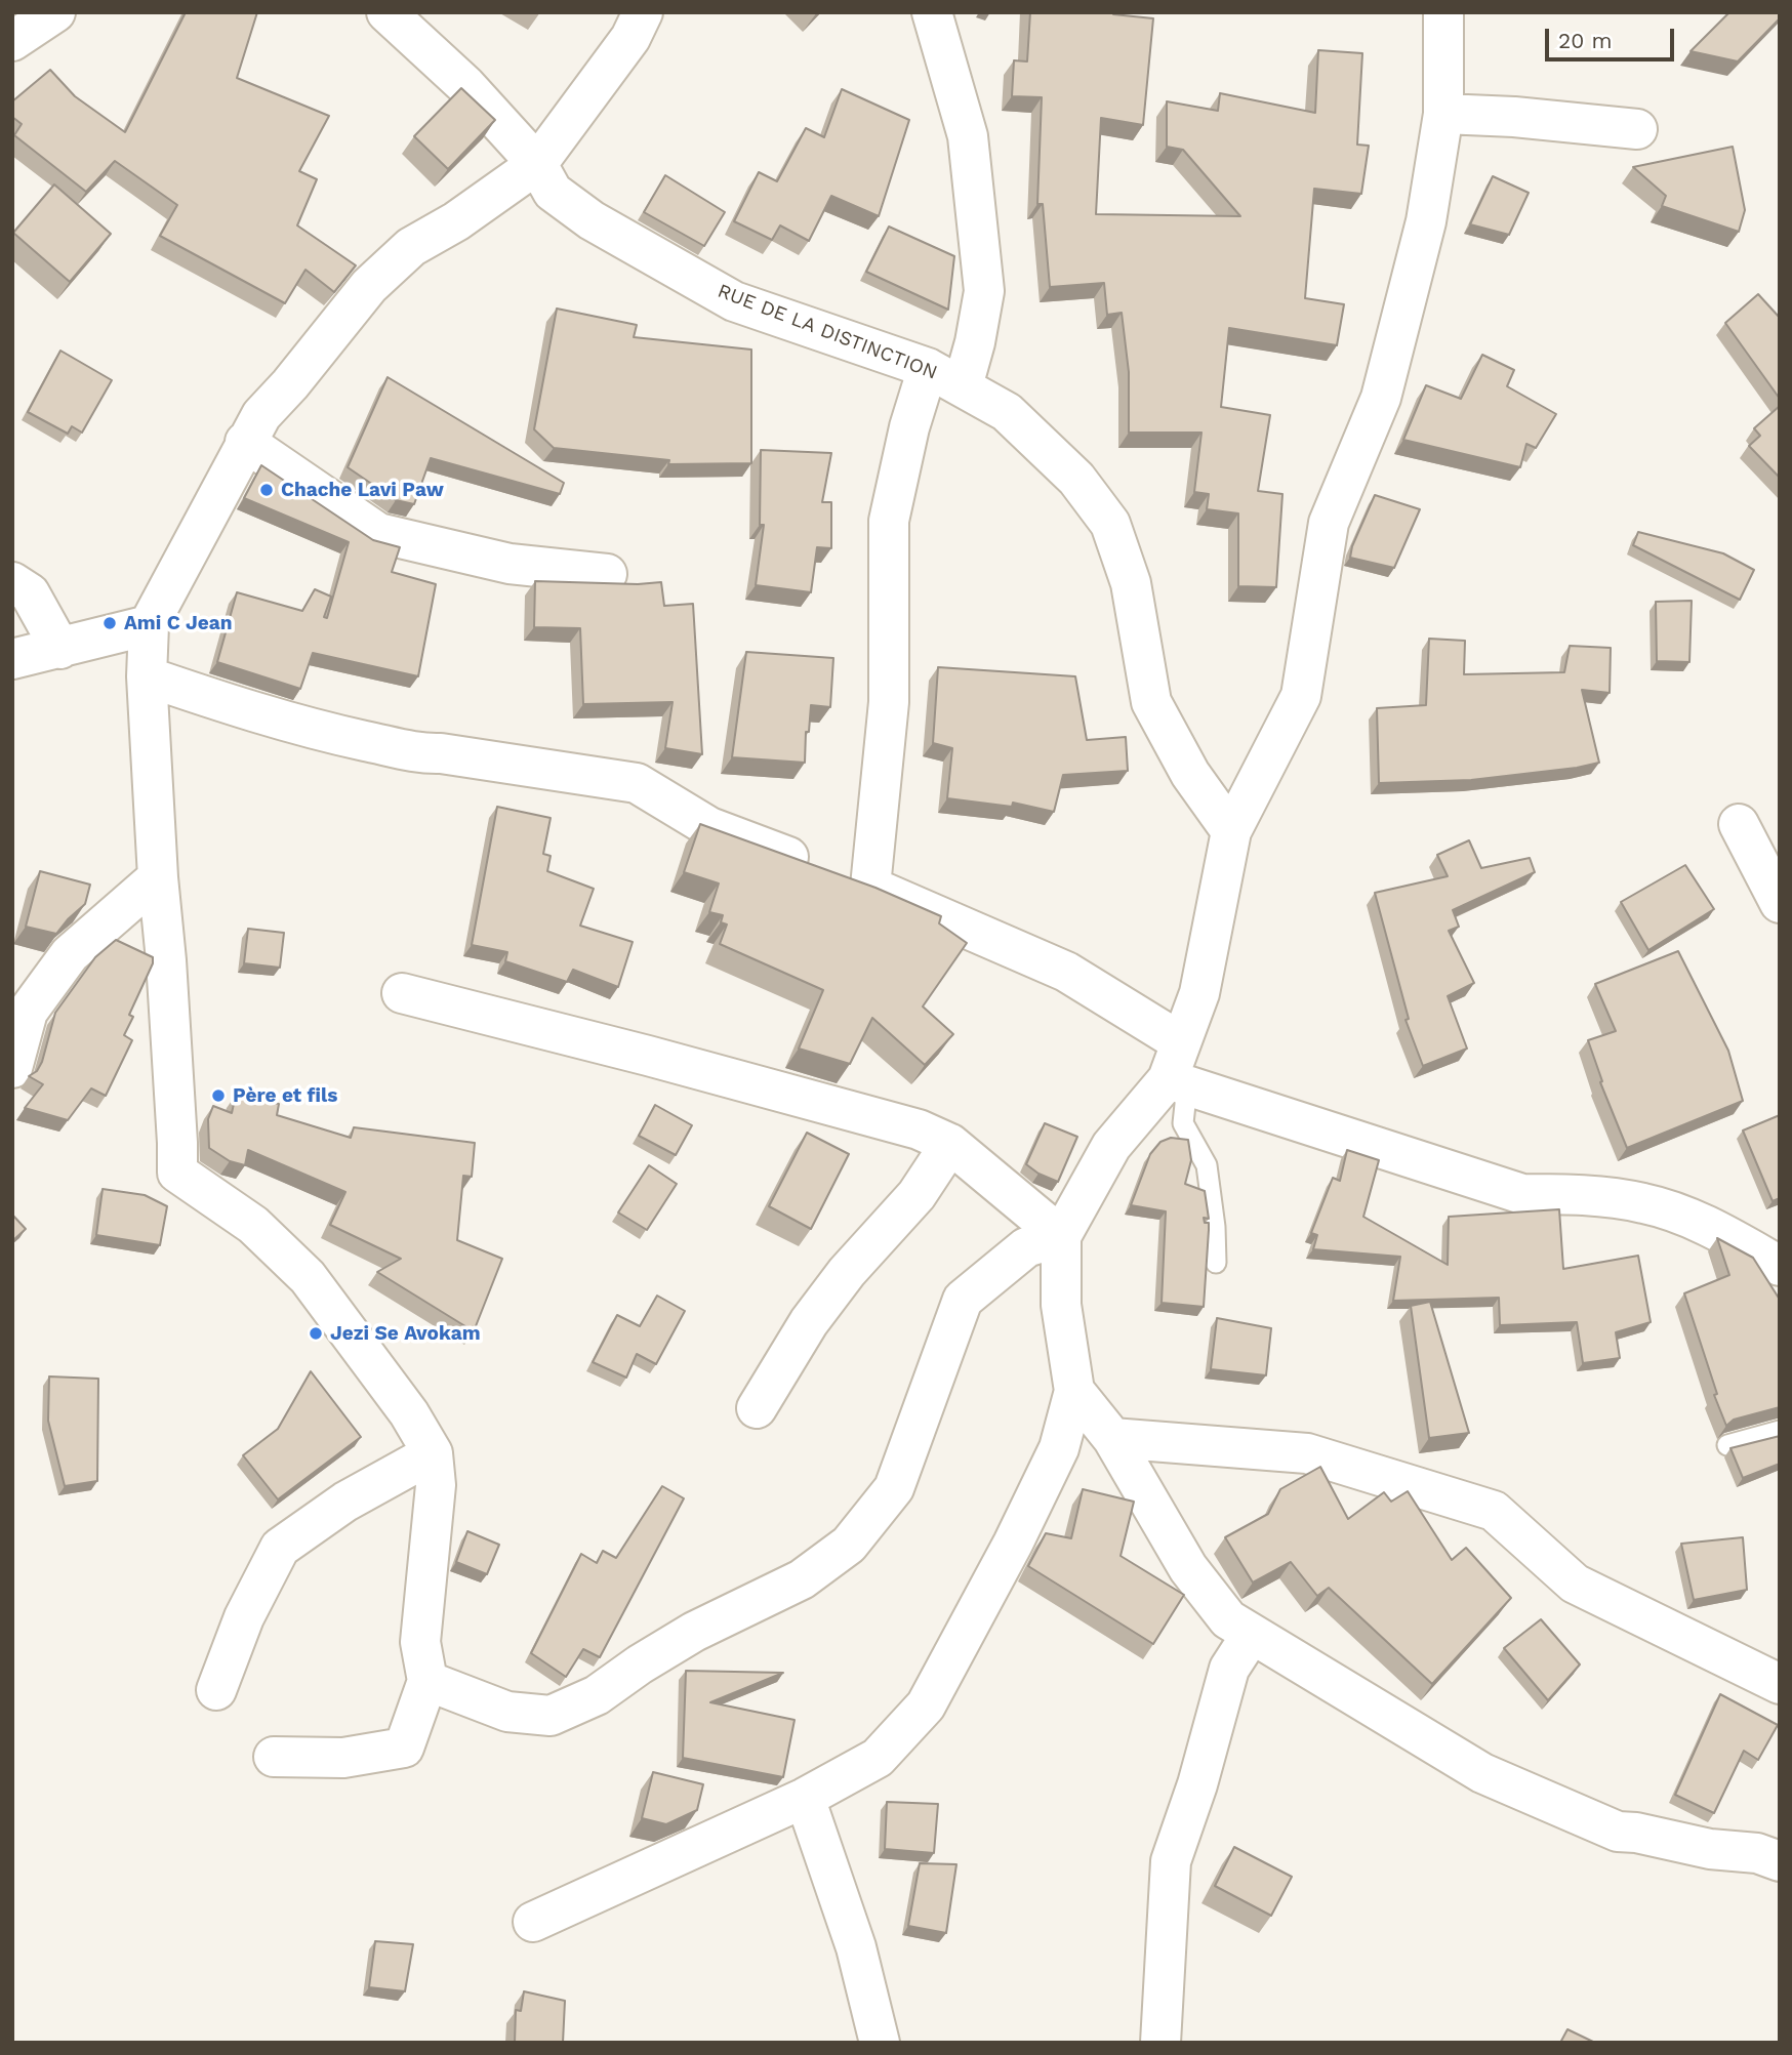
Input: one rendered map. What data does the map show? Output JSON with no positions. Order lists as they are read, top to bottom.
{
  "streets": {
    "street": ["RUE DE LA DISTINCTION"]
  },
  "places": [
    "Chache Lavi Paw",
    "Ami C Jean",
    "Père et fils",
    "Jezi Se Avokam"
  ],
  "scale_bar": "20 m"
}
